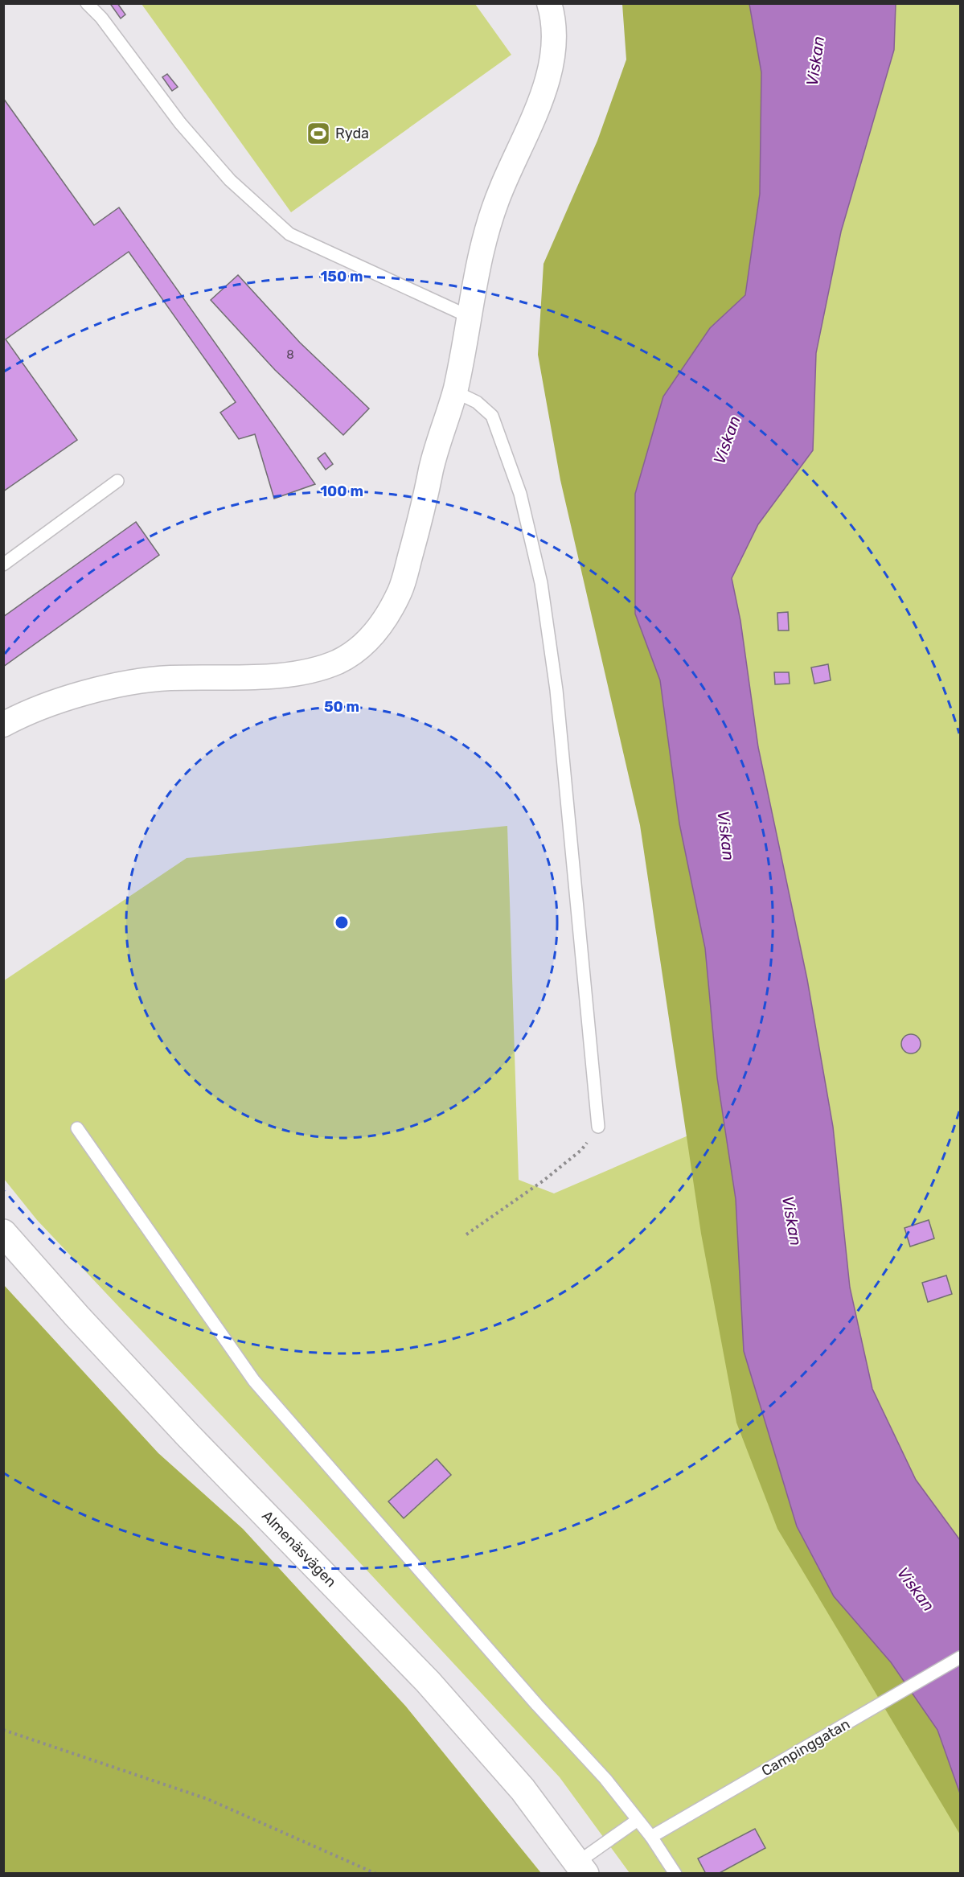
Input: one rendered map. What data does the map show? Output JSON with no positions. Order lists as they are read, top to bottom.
{
  "streets": {
    "street": ["Almenäsvägen"],
    "lane": ["Campinggatan"]
  },
  "water": ["Viskan"],
  "places": {
    "sports": ["Ryda"]
  },
  "house_numbers": ["8"],
  "rings": ["150 m", "100 m", "50 m"]
}
